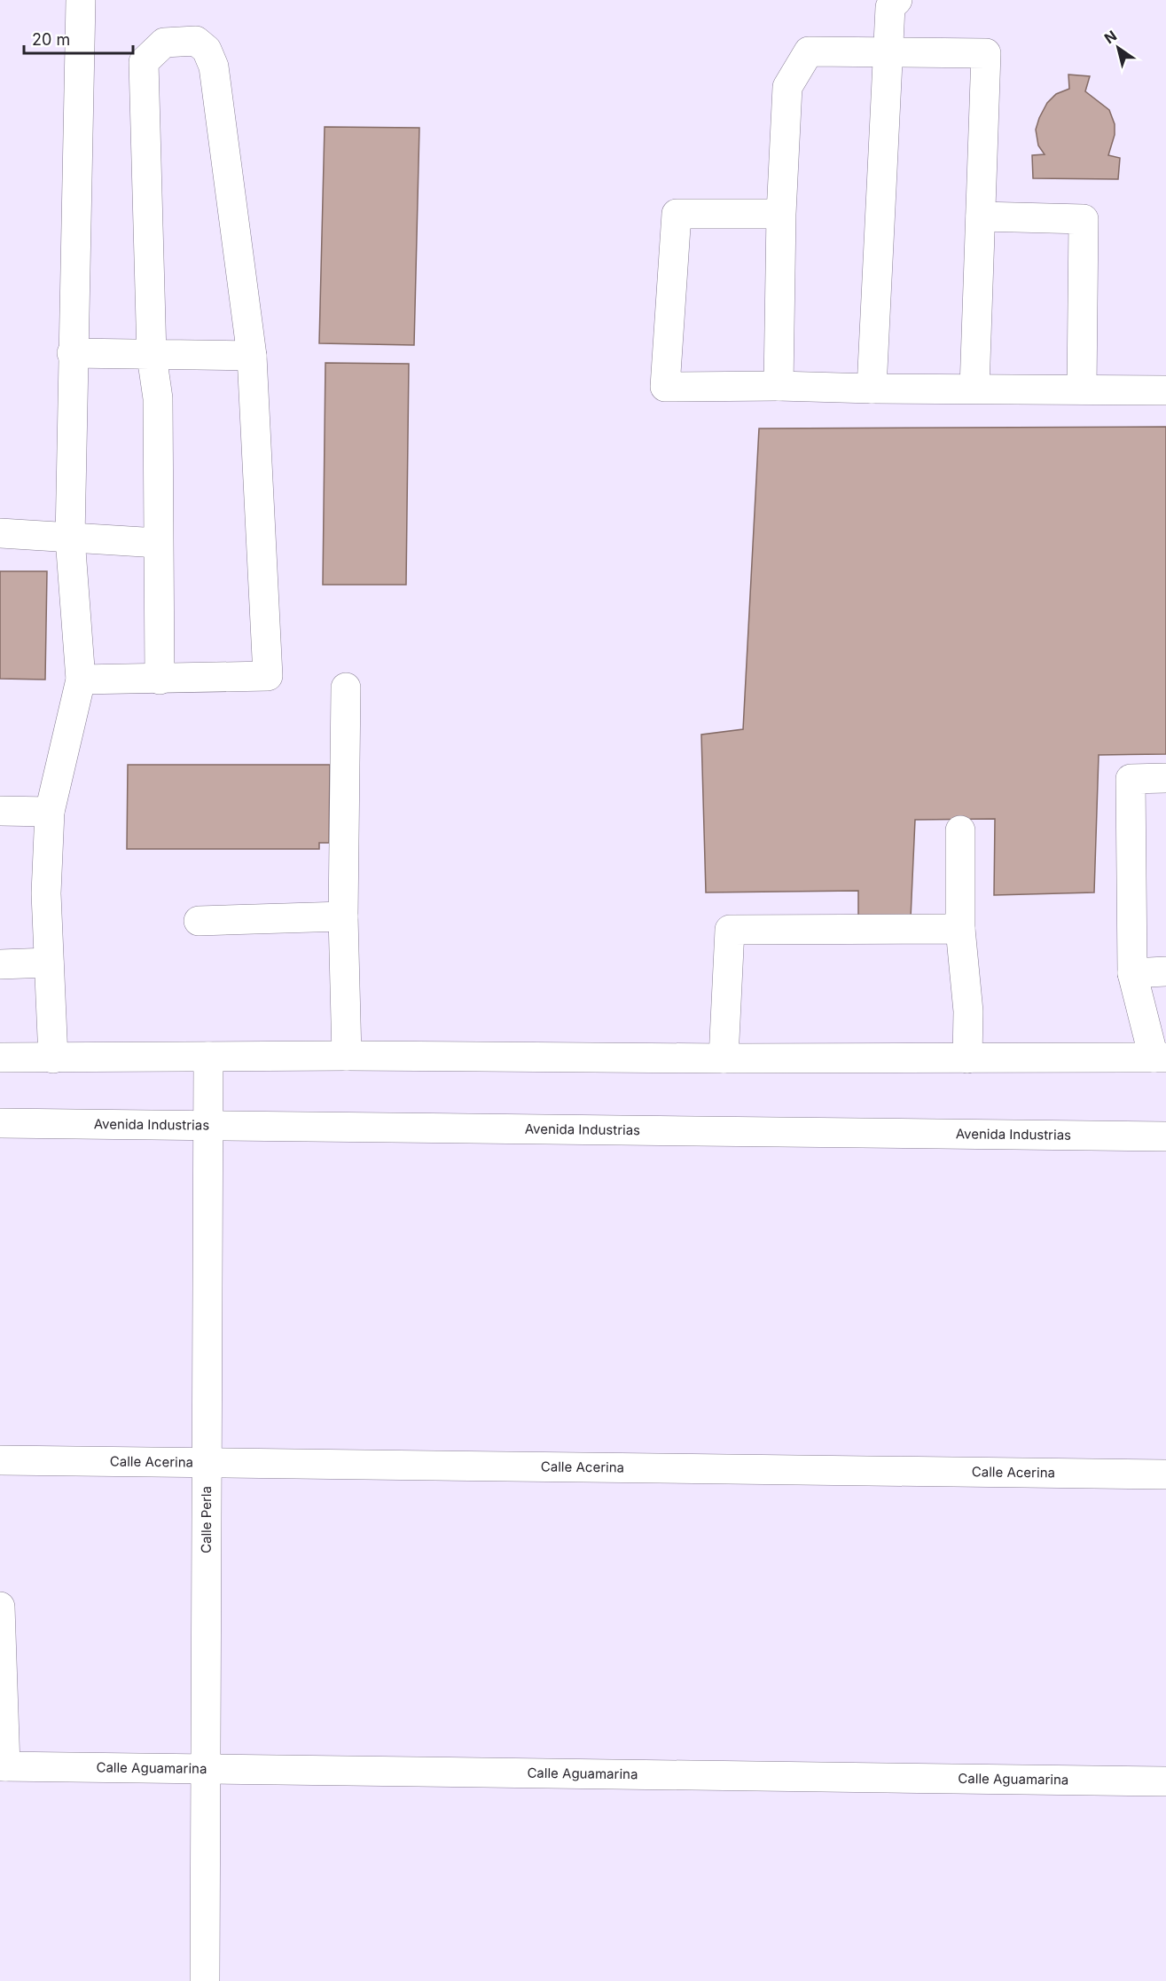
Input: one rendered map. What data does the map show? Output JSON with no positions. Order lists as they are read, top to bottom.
{
  "streets": {
    "street": [
      "Avenida Industrias",
      "Calle Acerina",
      "Calle Perla",
      "Calle Aguamarina"
    ]
  },
  "crossings": [
    ["Avenida Industrias", "Calle Perla"],
    ["Calle Acerina", "Calle Perla"],
    ["Calle Perla", "Calle Aguamarina"]
  ],
  "scale_bar": "20 m",
  "north": "top left"
}
